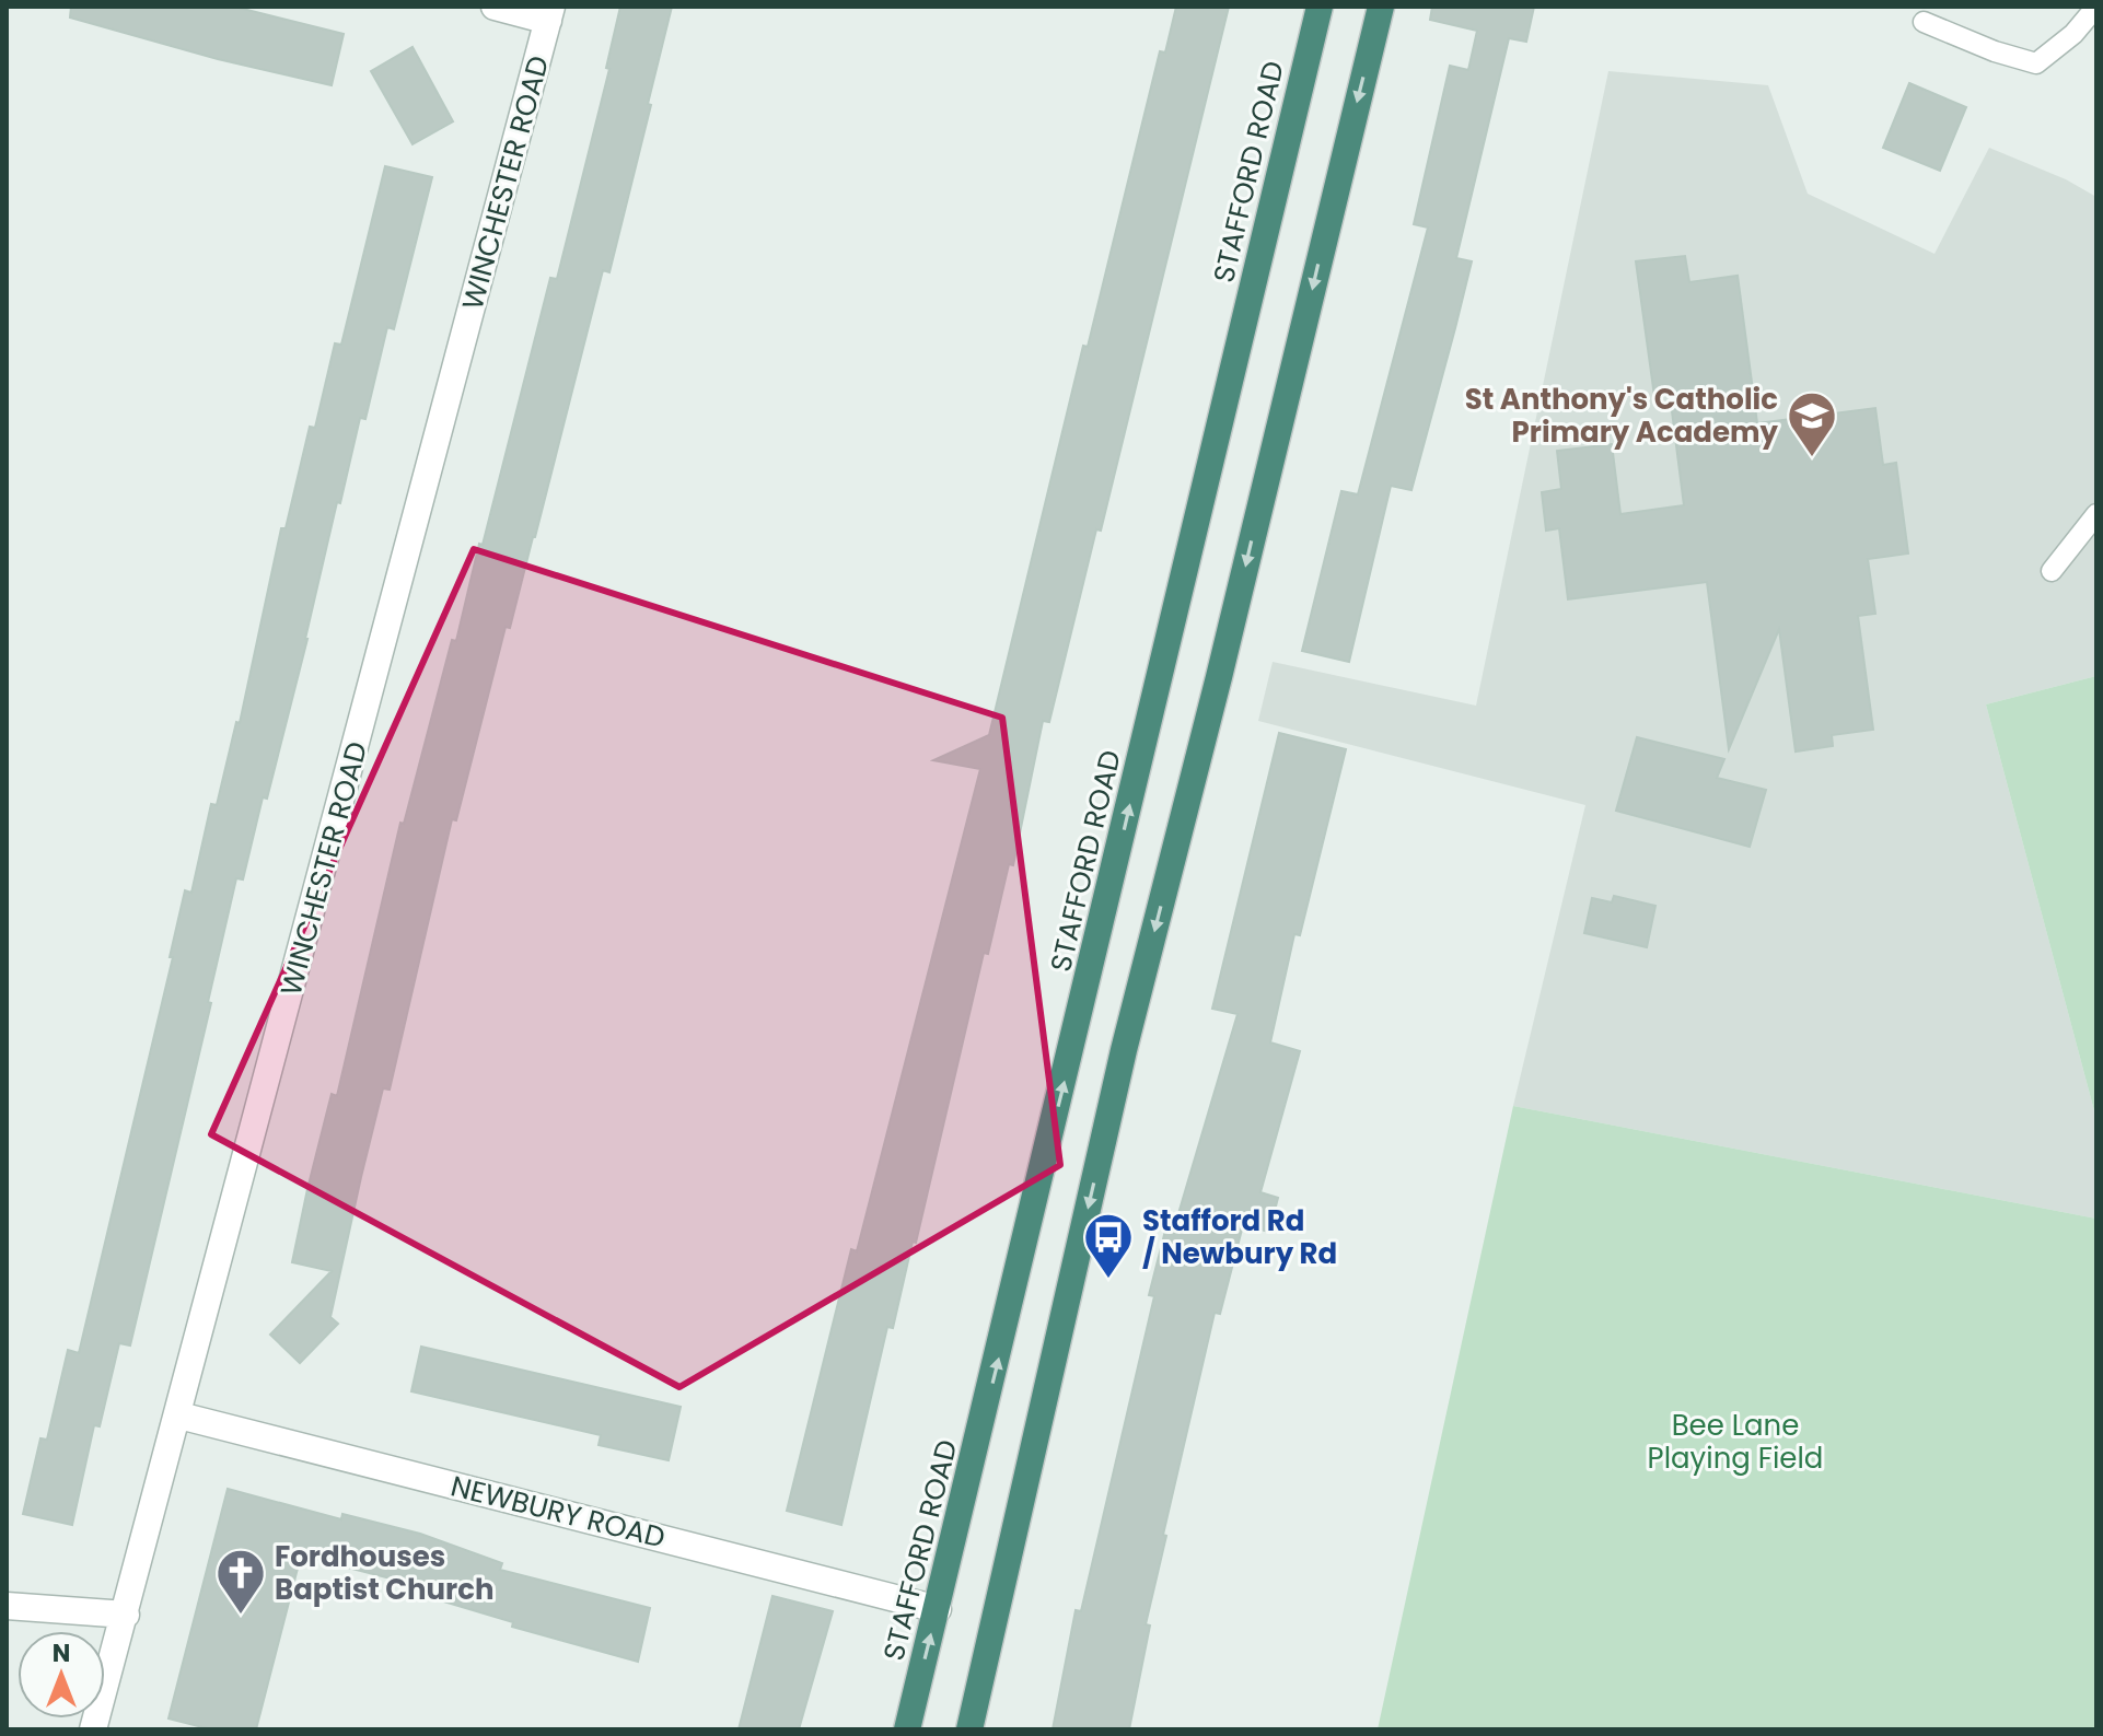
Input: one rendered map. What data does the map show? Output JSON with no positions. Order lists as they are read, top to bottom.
{
  "streets": {
    "highway": ["STAFFORD ROAD"],
    "street": ["WINCHESTER ROAD", "NEWBURY ROAD"]
  },
  "crossings": [
    ["STAFFORD ROAD", "NEWBURY ROAD"],
    ["WINCHESTER ROAD", "NEWBURY ROAD"]
  ],
  "parks": ["Bee Lane Playing Field"],
  "places": {
    "school or university": ["St Anthony's Catholic Primary Academy"],
    "bus stop": ["Stafford Rd / Newbury Rd"],
    "church": ["Fordhouses Baptist Church"]
  },
  "north": "top"
}
